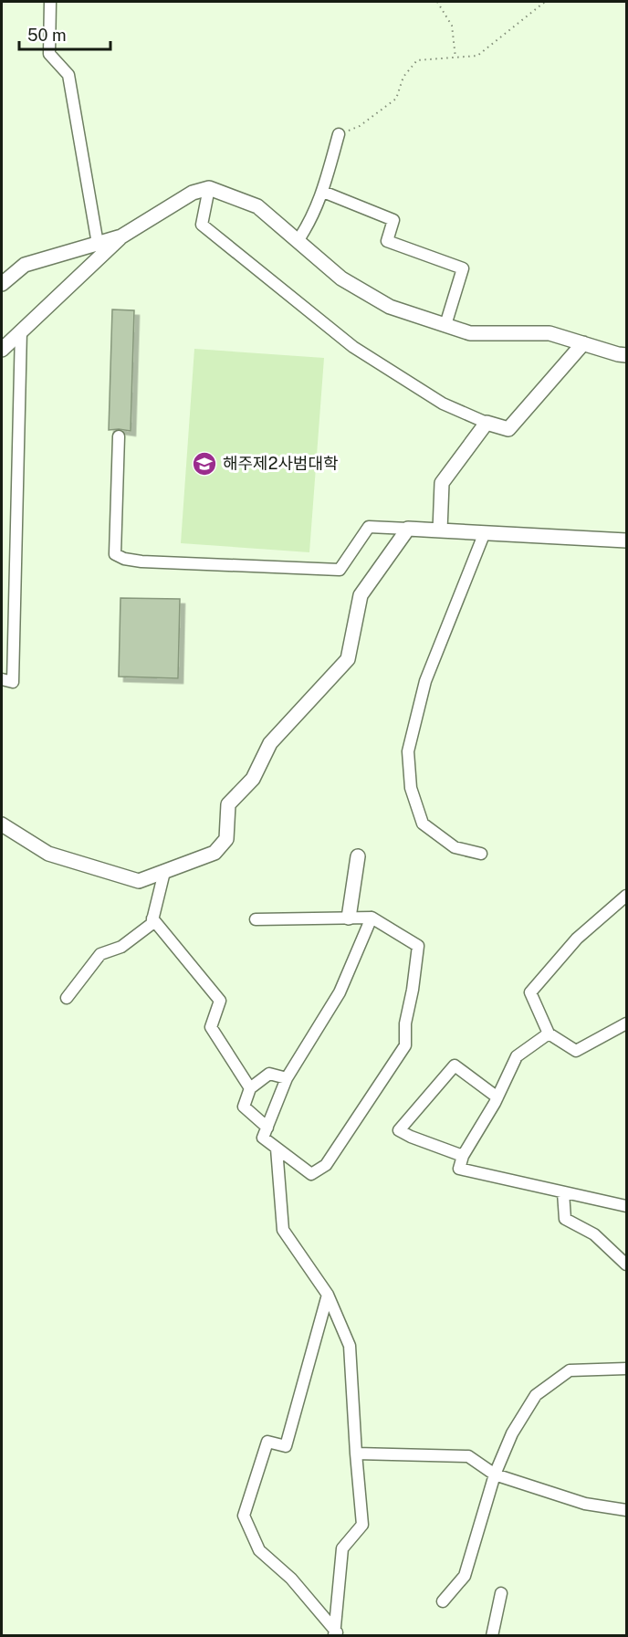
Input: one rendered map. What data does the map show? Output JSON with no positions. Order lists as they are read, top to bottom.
{
  "places": {
    "school or university": ["해주제2사범대학"]
  },
  "scale_bar": "50 m"
}
